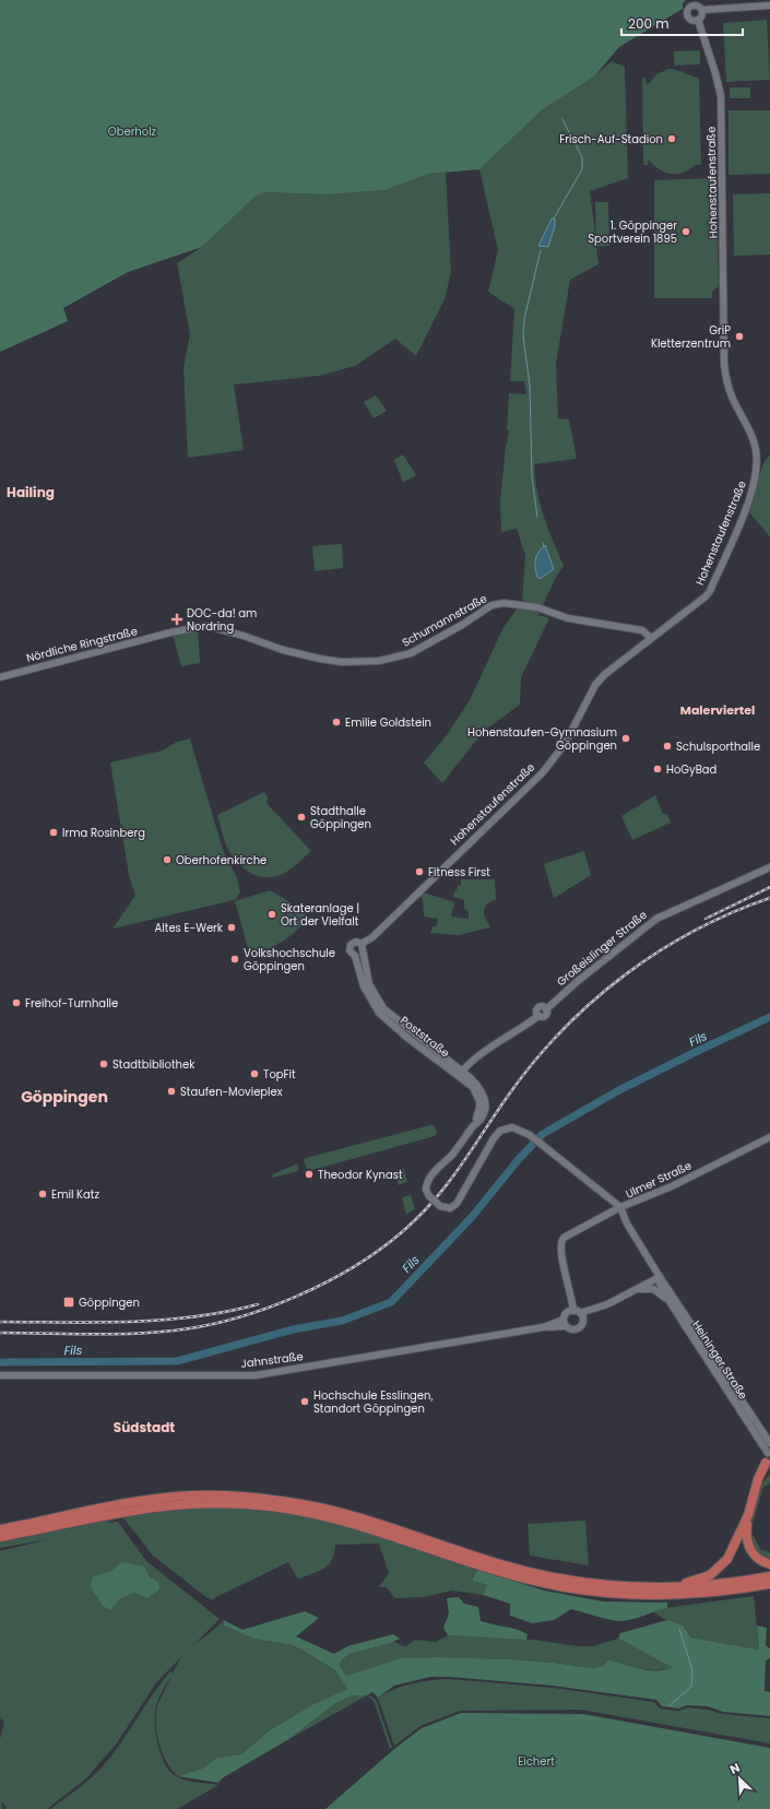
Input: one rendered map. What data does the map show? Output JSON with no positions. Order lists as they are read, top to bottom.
{
  "streets": {
    "main road": [
      "Hohenstaufenstraße",
      "Schumannstraße",
      "Nördliche Ringstraße",
      "Großeislinger Straße",
      "Poststraße",
      "Ulmer Straße",
      "Jahnstraße",
      "Heininger Straße"
    ]
  },
  "crossings": [
    ["Hohenstaufenstraße", "Schumannstraße"],
    ["Hohenstaufenstraße", "Poststraße"],
    ["Schumannstraße", "Nördliche Ringstraße"],
    ["Großeislinger Straße", "Poststraße"],
    ["Großeislinger Straße", "Ulmer Straße"],
    ["Poststraße", "Ulmer Straße"],
    ["Ulmer Straße", "Heininger Straße"]
  ],
  "districts": [
    "Hailing",
    "Malerviertel",
    "Göppingen",
    "Südstadt"
  ],
  "water": ["Fils"],
  "parks": ["Oberholz", "Eichert"],
  "places": {
    "other": [
      "Frisch-Auf-Stadion",
      "1. Göppinger Sportverein 1895",
      "GriP Kletterzentrum",
      "Emilie Goldstein",
      "Hohenstaufen-Gymnasium Göppingen",
      "Schulsporthalle",
      "HoGyBad",
      "Stadthalle Göppingen",
      "Irma Rosinberg",
      "Oberhofenkirche",
      "Fitness First",
      "Skateranlage | Ort der Vielfalt",
      "Altes E-Werk",
      "Volkshochschule Göppingen",
      "Freihof-Turnhalle",
      "Stadtbibliothek",
      "TopFit",
      "Staufen-Movieplex",
      "Theodor Kynast",
      "Emil Katz",
      "Hochschule Esslingen, Standort Göppingen"
    ],
    "health": ["DOC-da! am Nordring"],
    "transit": ["Göppingen"]
  },
  "scale_bar": "200 m",
  "north": "top left"
}
